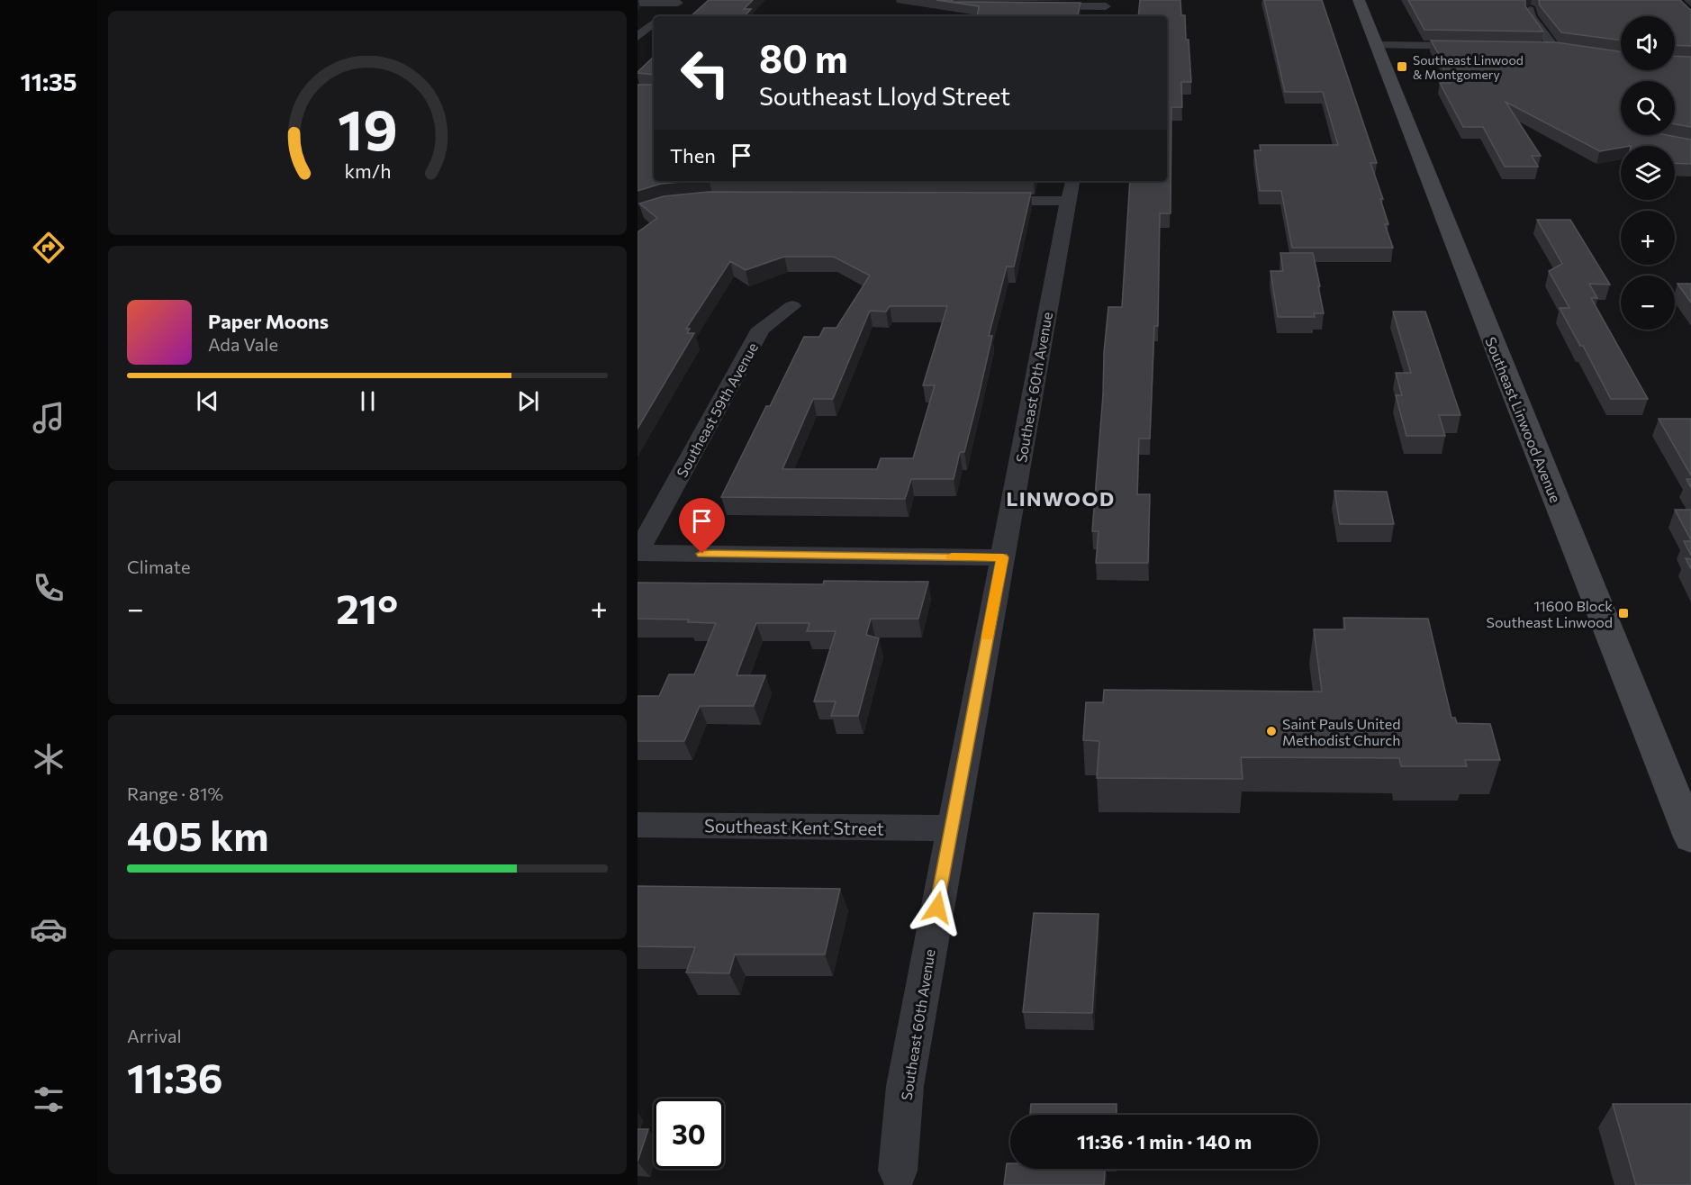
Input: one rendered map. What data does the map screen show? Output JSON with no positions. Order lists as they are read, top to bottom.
{
  "streets": {
    "main road": ["Southeast Linwood Avenue"],
    "street": ["Southeast 60th Avenue", "Southeast 59th Avenue", "Southeast Kent Street"]
  },
  "crossings": [
    ["Southeast 60th Avenue", "Southeast Kent Street"]
  ],
  "districts": ["LINWOOD"],
  "places": {
    "transit": ["Southeast Linwood & Montgomery", "11600 Block Southeast Linwood"],
    "other": ["Saint Pauls United Methodist Church"]
  },
  "page": {
    "tabs": "11:35",
    "map_buttons": ["+", "−"],
    "turn": ["80 m", "Southeast Lloyd Street"],
    "then": "Then",
    "song": ["Paper Moons", "Ada Vale"],
    "tile": [
      "Climate",
      ["Range · 81%", "405 km"],
      ["Arrival", "11:36"]
    ],
    "heat": ["−", "21°", "+"],
    "limit": "30",
    "trip": "11:36 · 1 min · 140 m",
    "gauge": ["19", "km/h"]
  }
}
